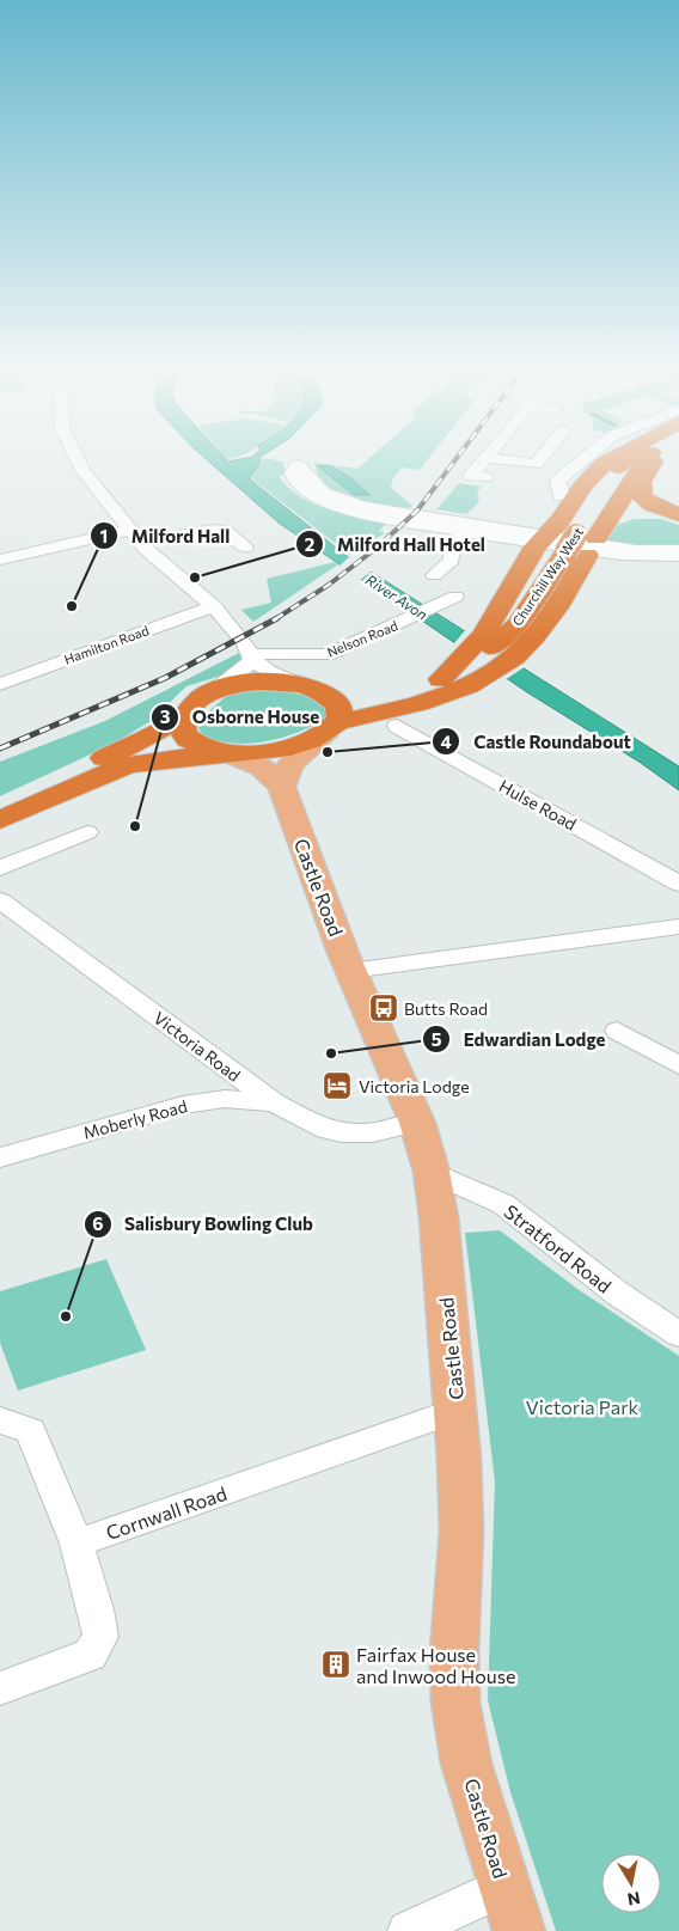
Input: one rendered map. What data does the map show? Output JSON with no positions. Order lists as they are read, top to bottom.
{
  "streets": {
    "highway": ["Churchill Way West"],
    "main road": ["Castle Road"],
    "street": [
      "Nelson Road",
      "Hamilton Road",
      "Hulse Road",
      "Victoria Road",
      "Moberly Road",
      "Stratford Road",
      "Cornwall Road"
    ]
  },
  "crossings": [
    ["Castle Road", "Victoria Road"],
    ["Castle Road", "Stratford Road"],
    ["Castle Road", "Cornwall Road"],
    ["Victoria Road", "Moberly Road"]
  ],
  "water": ["River Avon"],
  "parks": ["Victoria Park"],
  "places": {
    "other": [
      "Milford Hall Hotel",
      "Milford Hall",
      "Castle Roundabout",
      "Osborne House",
      "Edwardian Lodge",
      "Salisbury Bowling Club"
    ],
    "bus stop": ["Butts Road"],
    "hotel": ["Victoria Lodge"],
    "building": ["Fairfax House and Inwood House"]
  },
  "north": "bottom"
}
